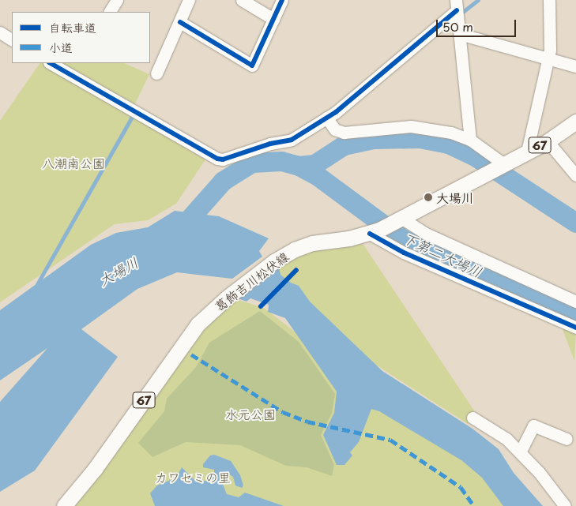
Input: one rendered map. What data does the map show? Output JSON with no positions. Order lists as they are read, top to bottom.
{
  "streets": {
    "main road": ["67", "葛飾吉川松伏線"]
  },
  "water": ["下第二大場川", "大場川"],
  "parks": ["八潮南公園", "水元公園", "カワセミの里"],
  "places": ["大場川"],
  "legend": ["自転車道", "小道"],
  "scale_bar": "50 m"
}
